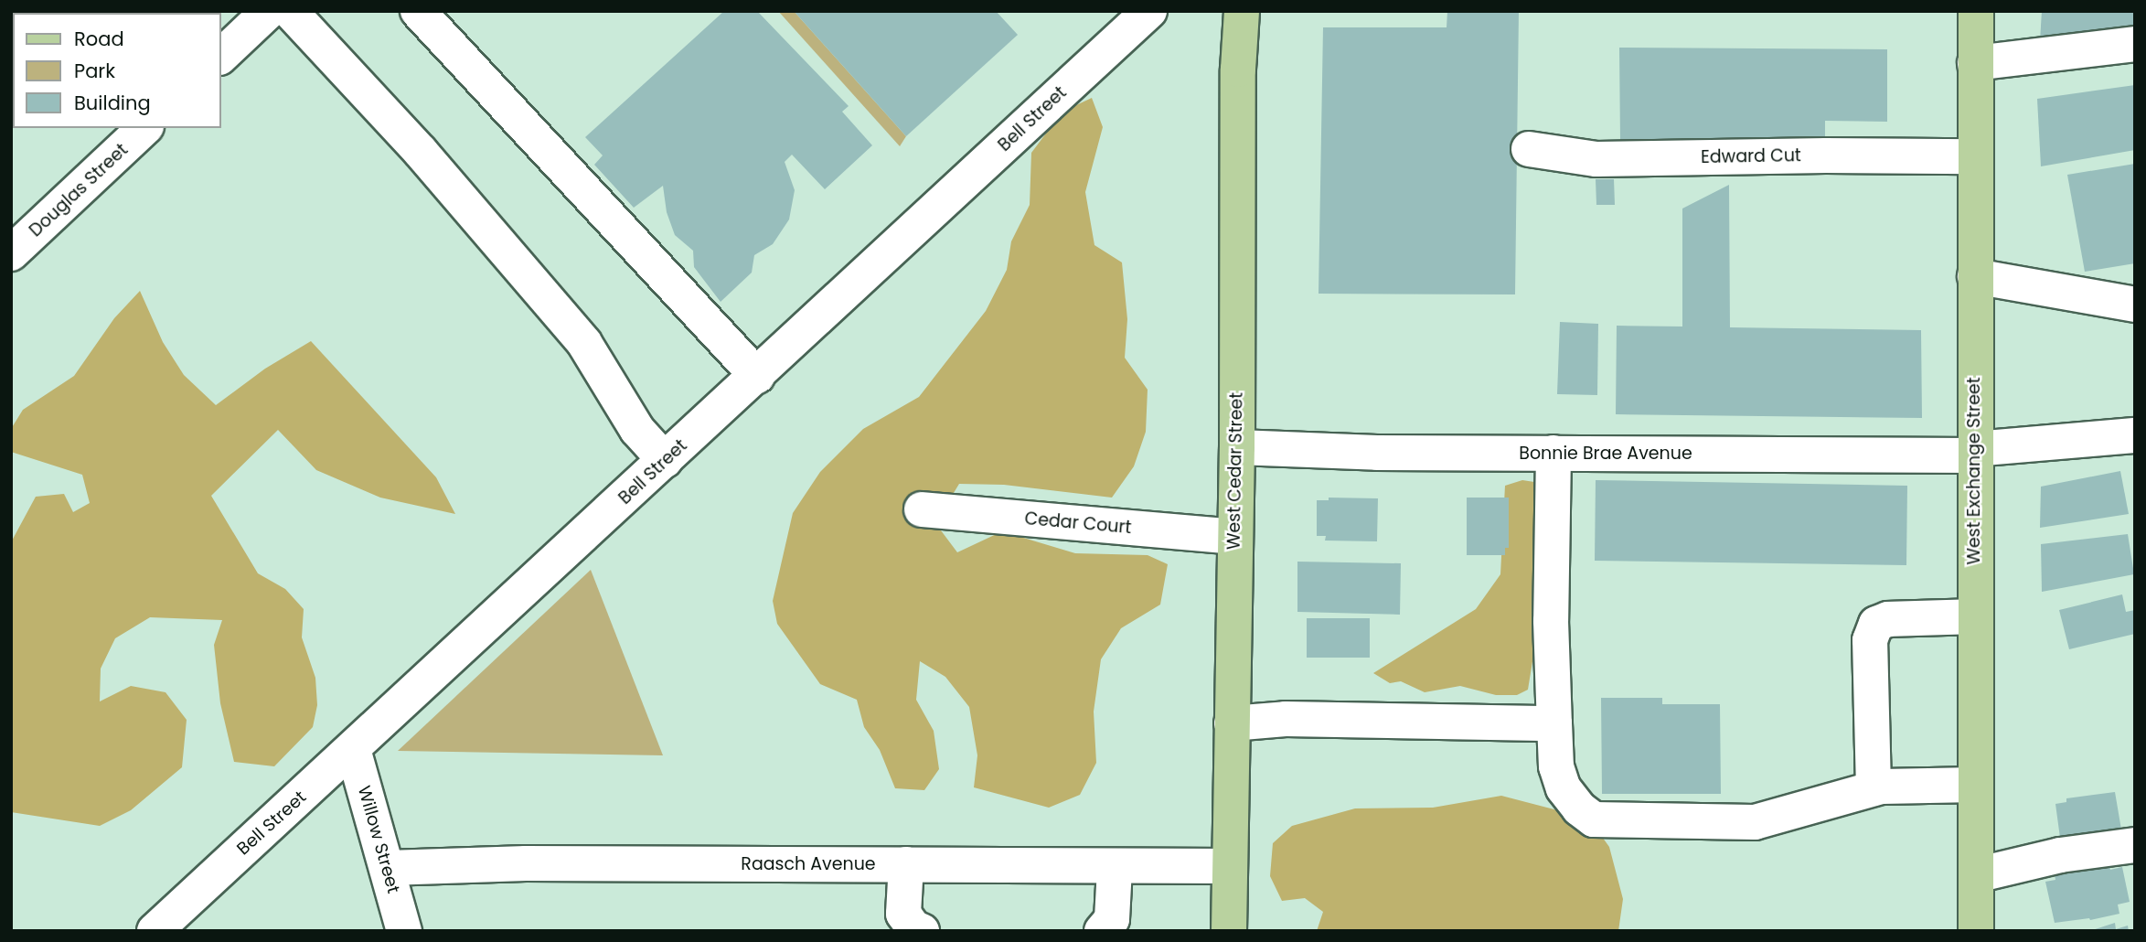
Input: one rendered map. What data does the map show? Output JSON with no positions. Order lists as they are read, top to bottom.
{
  "streets": {
    "main road": ["West Cedar Street", "West Exchange Street"],
    "street": [
      "Bell Street",
      "Edward Cut",
      "Douglas Street",
      "Bonnie Brae Avenue",
      "Cedar Court",
      "Willow Street",
      "Raasch Avenue"
    ]
  },
  "crossings": [
    ["Bell Street", "Willow Street"],
    ["Edward Cut", "West Exchange Street"],
    ["Bonnie Brae Avenue", "West Cedar Street"],
    ["Bonnie Brae Avenue", "West Exchange Street"],
    ["West Cedar Street", "Cedar Court"],
    ["West Cedar Street", "Raasch Avenue"],
    ["Willow Street", "Raasch Avenue"]
  ],
  "legend": ["Road", "Park", "Building"]
}
